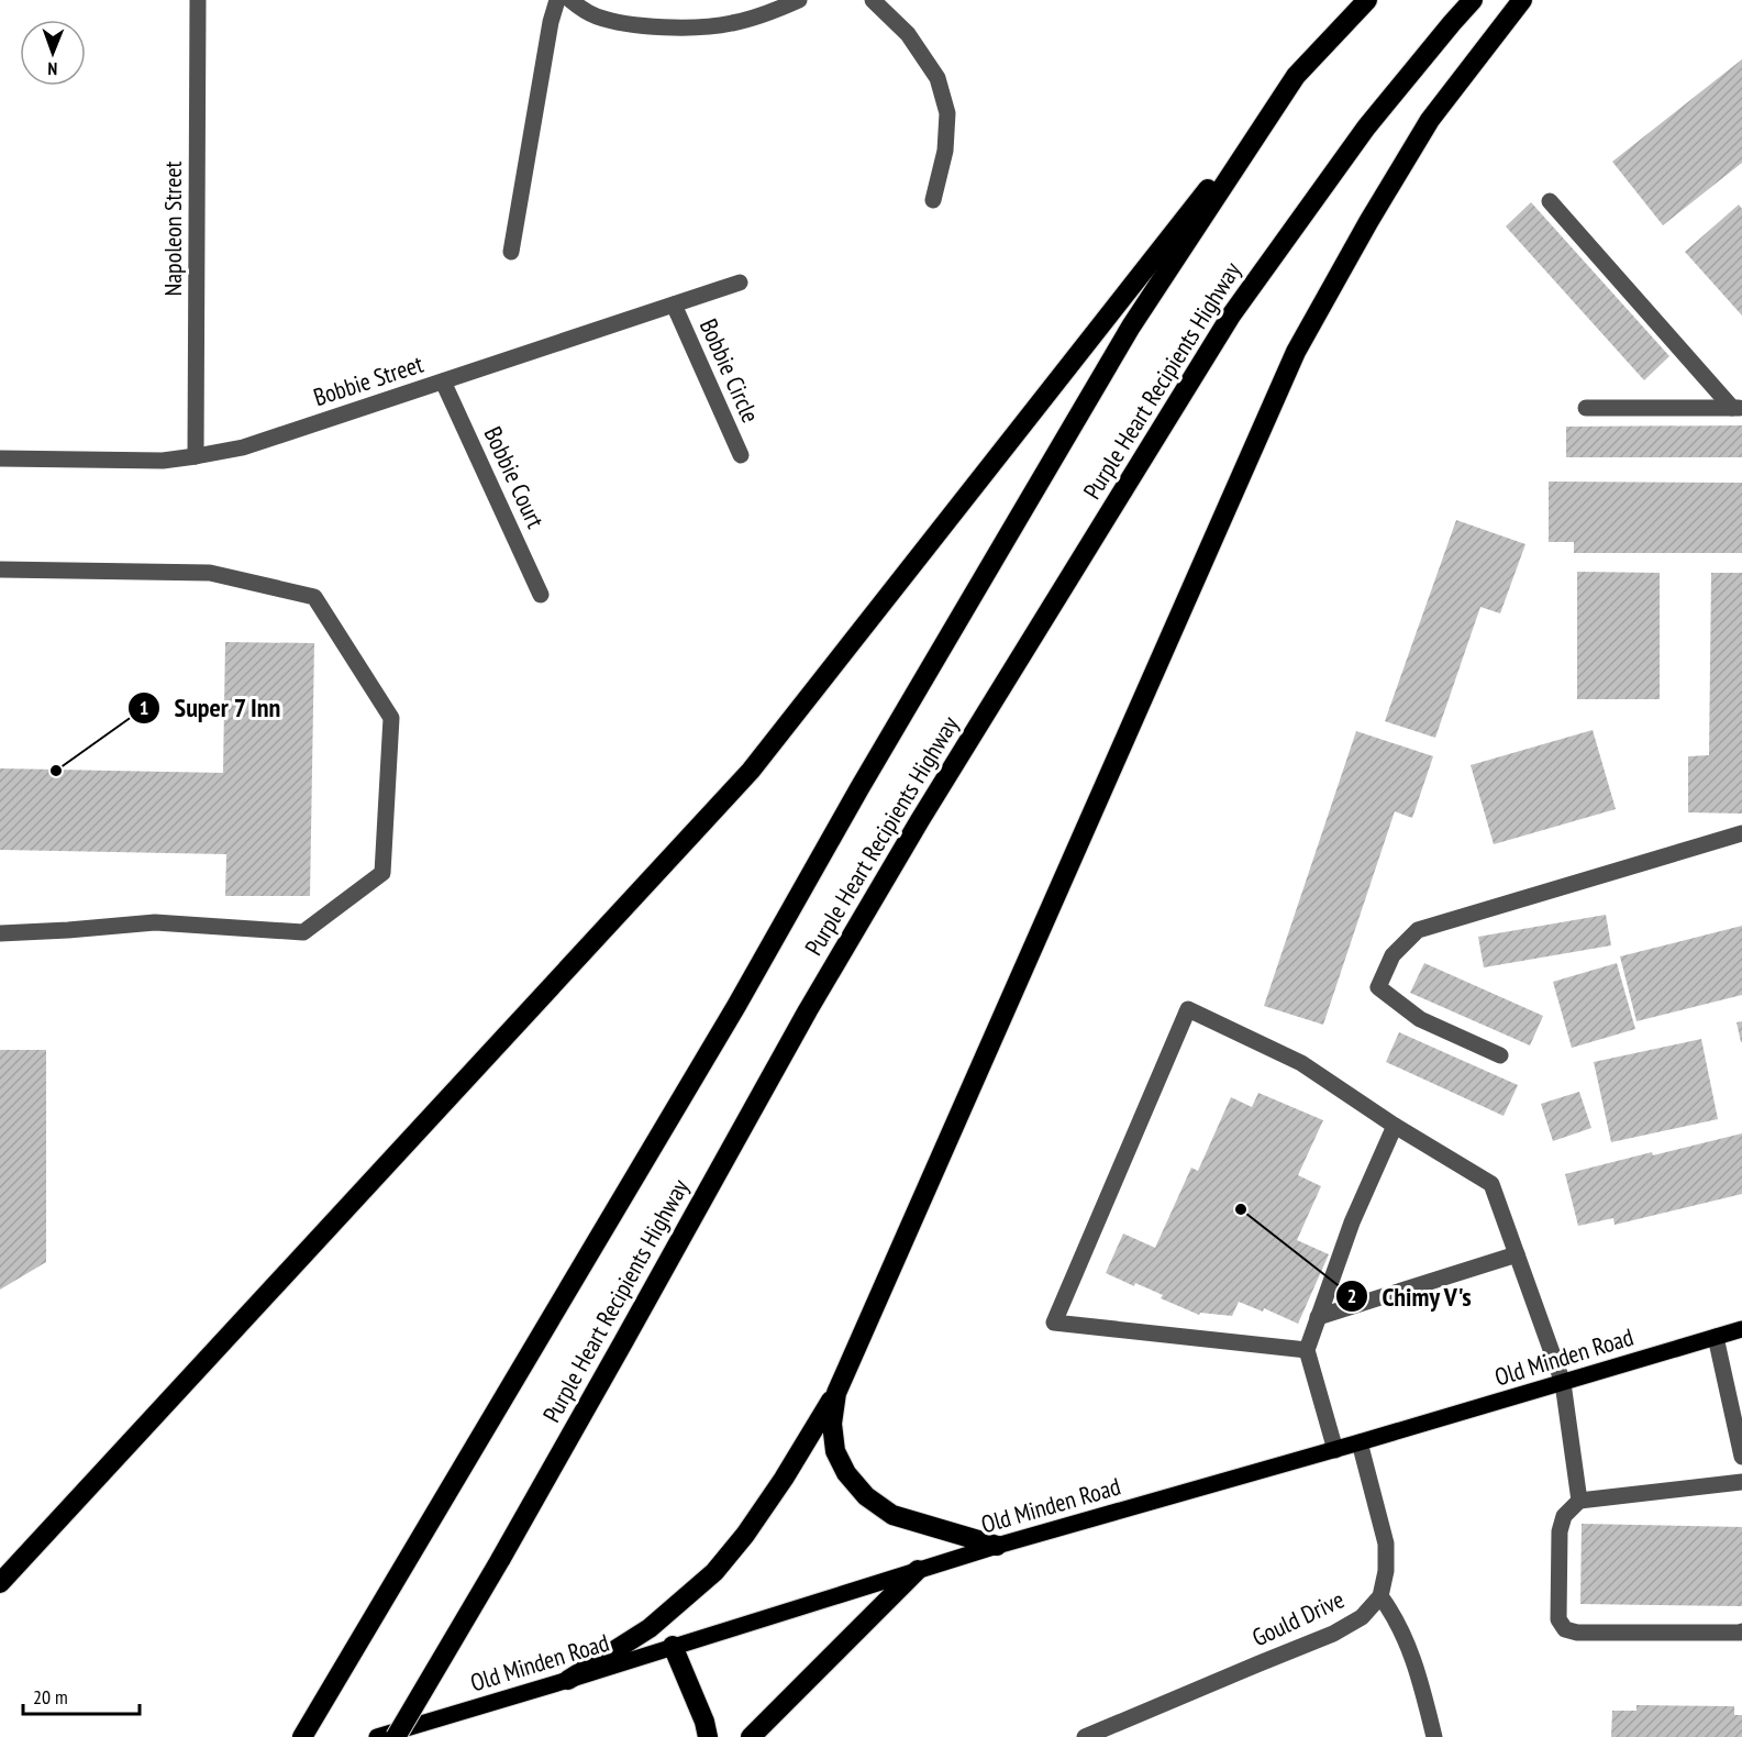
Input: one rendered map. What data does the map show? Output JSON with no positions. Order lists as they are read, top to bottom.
{
  "streets": {
    "highway": ["Purple Heart Recipients Highway"],
    "main road": ["Old Minden Road"],
    "street": [
      "Napoleon Street",
      "Bobbie Circle",
      "Bobbie Street",
      "Bobbie Court",
      "Gould Drive"
    ]
  },
  "crossings": [
    ["Napoleon Street", "Bobbie Street"],
    ["Bobbie Circle", "Bobbie Street"],
    ["Bobbie Street", "Bobbie Court"],
    ["Old Minden Road", "Gould Drive"]
  ],
  "places": ["Super 7 Inn", "Chimy V's"],
  "scale_bar": "20 m",
  "north": "bottom"
}
